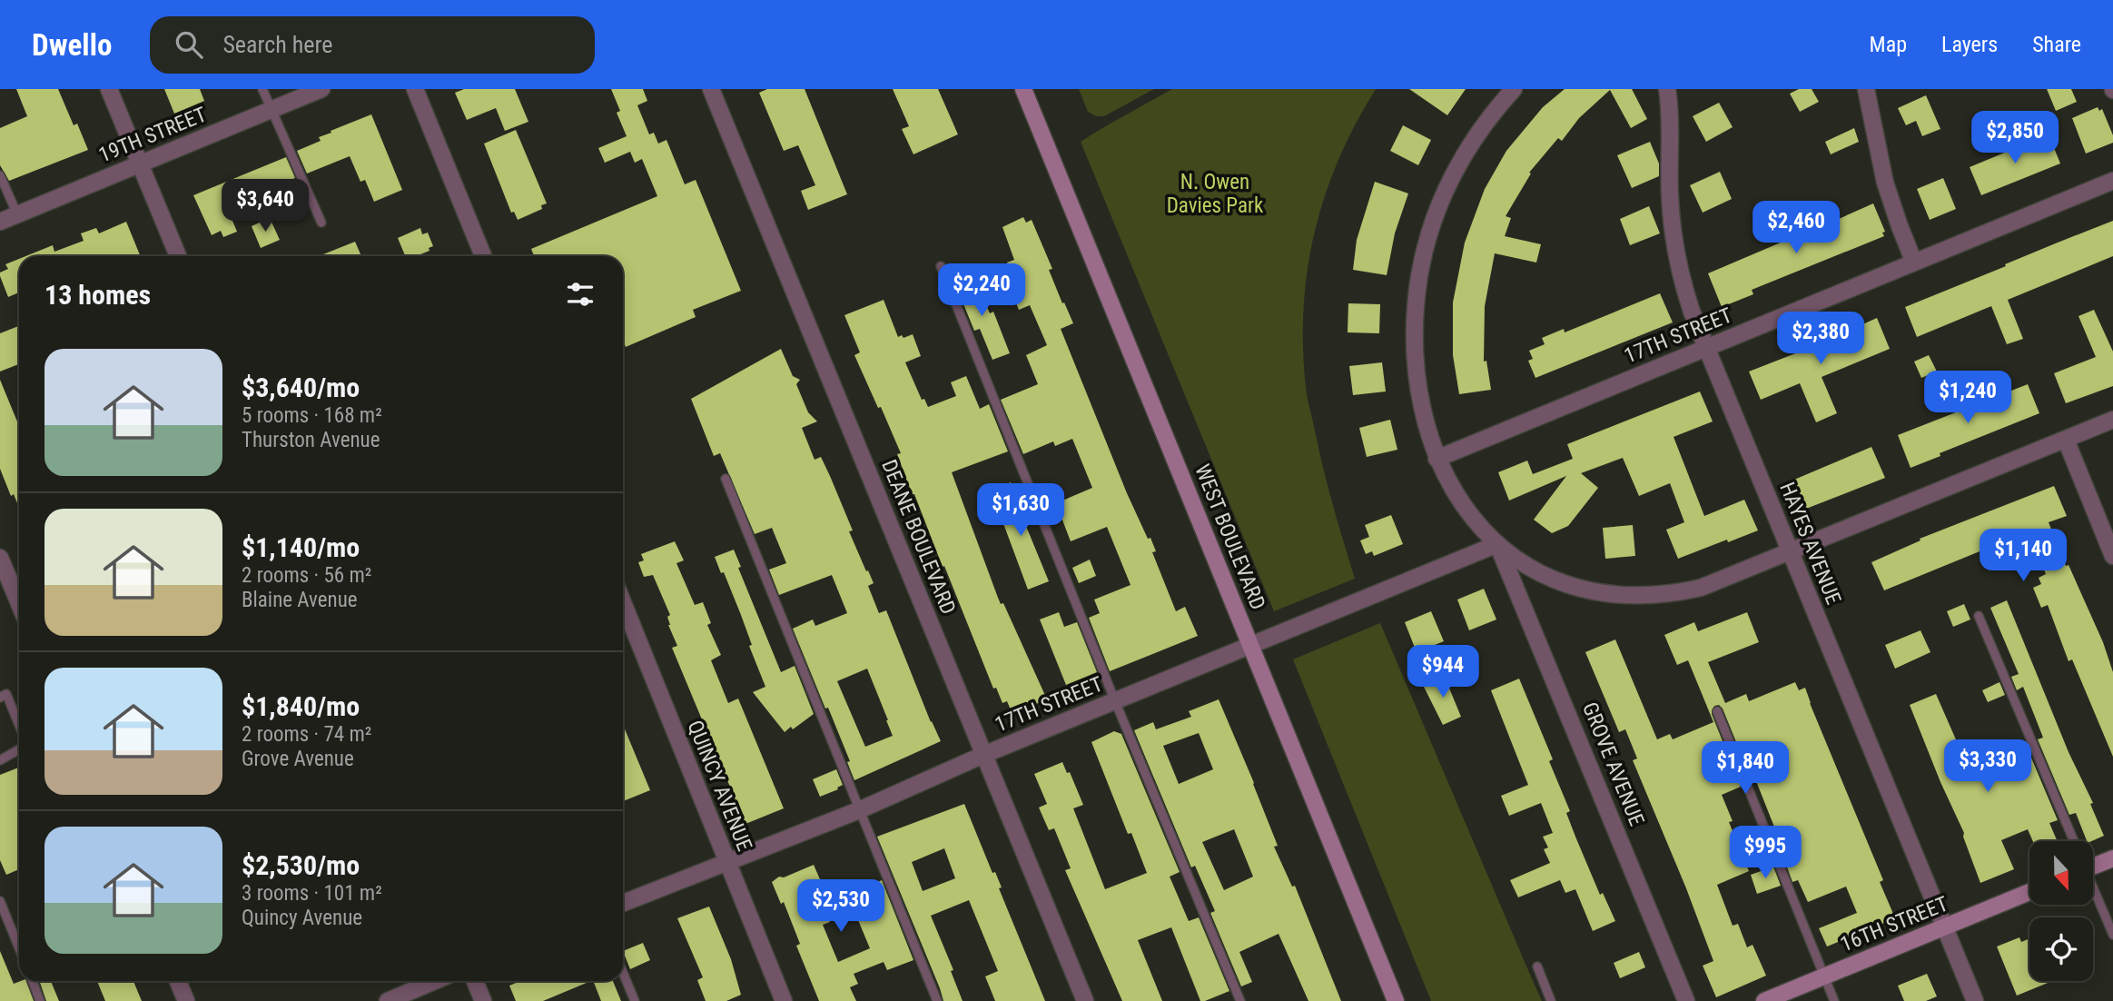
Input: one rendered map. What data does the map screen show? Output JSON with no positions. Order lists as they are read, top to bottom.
{
  "streets": {
    "street": [
      "19TH STREET",
      "17TH STREET",
      "DEANE BOULEVARD",
      "WEST BOULEVARD",
      "HAYES AVENUE",
      "GROVE AVENUE",
      "QUINCY AVENUE",
      "16TH STREET"
    ]
  },
  "crossings": [
    ["17TH STREET", "DEANE BOULEVARD"],
    ["17TH STREET", "WEST BOULEVARD"],
    ["17TH STREET", "HAYES AVENUE"],
    ["17TH STREET", "GROVE AVENUE"],
    ["17TH STREET", "QUINCY AVENUE"],
    ["HAYES AVENUE", "16TH STREET"]
  ],
  "parks": ["N. Owen Davies Park"],
  "north": "bottom",
  "page": {
    "header": "Dwello",
    "search": "Search here",
    "nav": ["Map", "Layers", "Share"],
    "price": [
      "$2,850",
      "$3,640",
      "$2,460",
      "$2,240",
      "$2,380",
      "$1,240",
      "$1,630",
      "$1,140",
      "$944",
      "$3,330",
      "$1,840",
      "$995",
      "$2,530"
    ],
    "heading": "13 homes",
    "list": [
      {
        "name": "$3,640/mo",
        "note": "5 rooms · 168 m² · Thurston Avenue"
      },
      {
        "name": "$1,140/mo",
        "note": "2 rooms · 56 m² · Blaine Avenue"
      },
      {
        "name": "$1,840/mo",
        "note": "2 rooms · 74 m² · Grove Avenue"
      },
      {
        "name": "$2,530/mo",
        "note": "3 rooms · 101 m² · Quincy Avenue"
      }
    ]
  }
}
